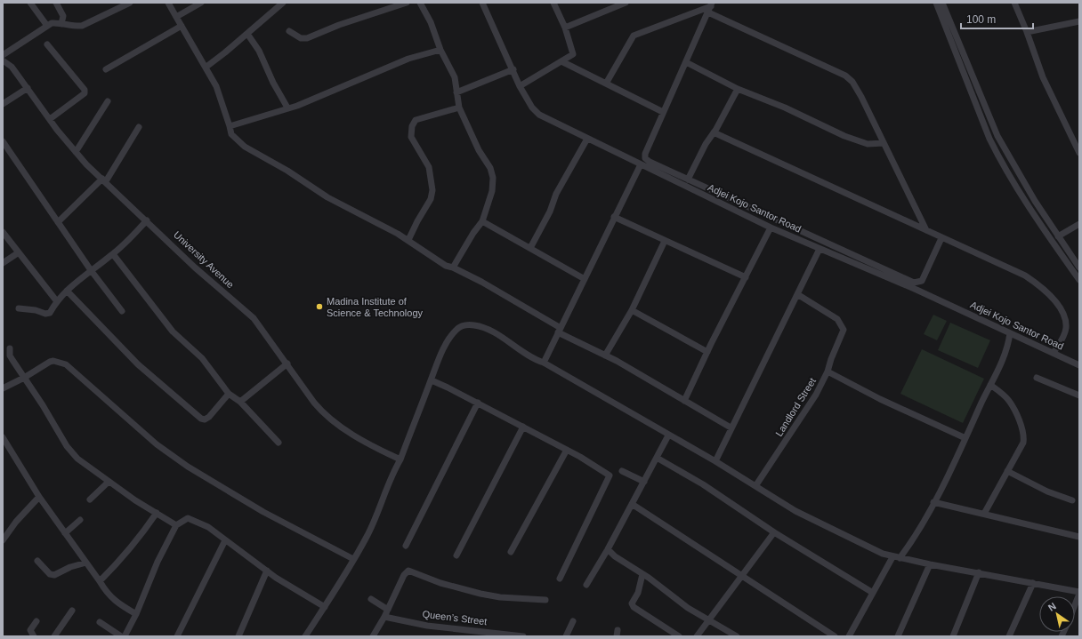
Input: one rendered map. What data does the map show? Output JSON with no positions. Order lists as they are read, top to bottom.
{
  "streets": {
    "street": [
      "Adjei Kojo Santor Road",
      "University Avenue",
      "Landlord Street",
      "Queen’s Street"
    ]
  },
  "places": ["Madina Institute of Science & Technology"],
  "scale_bar": "100 m",
  "north": "top left"
}
